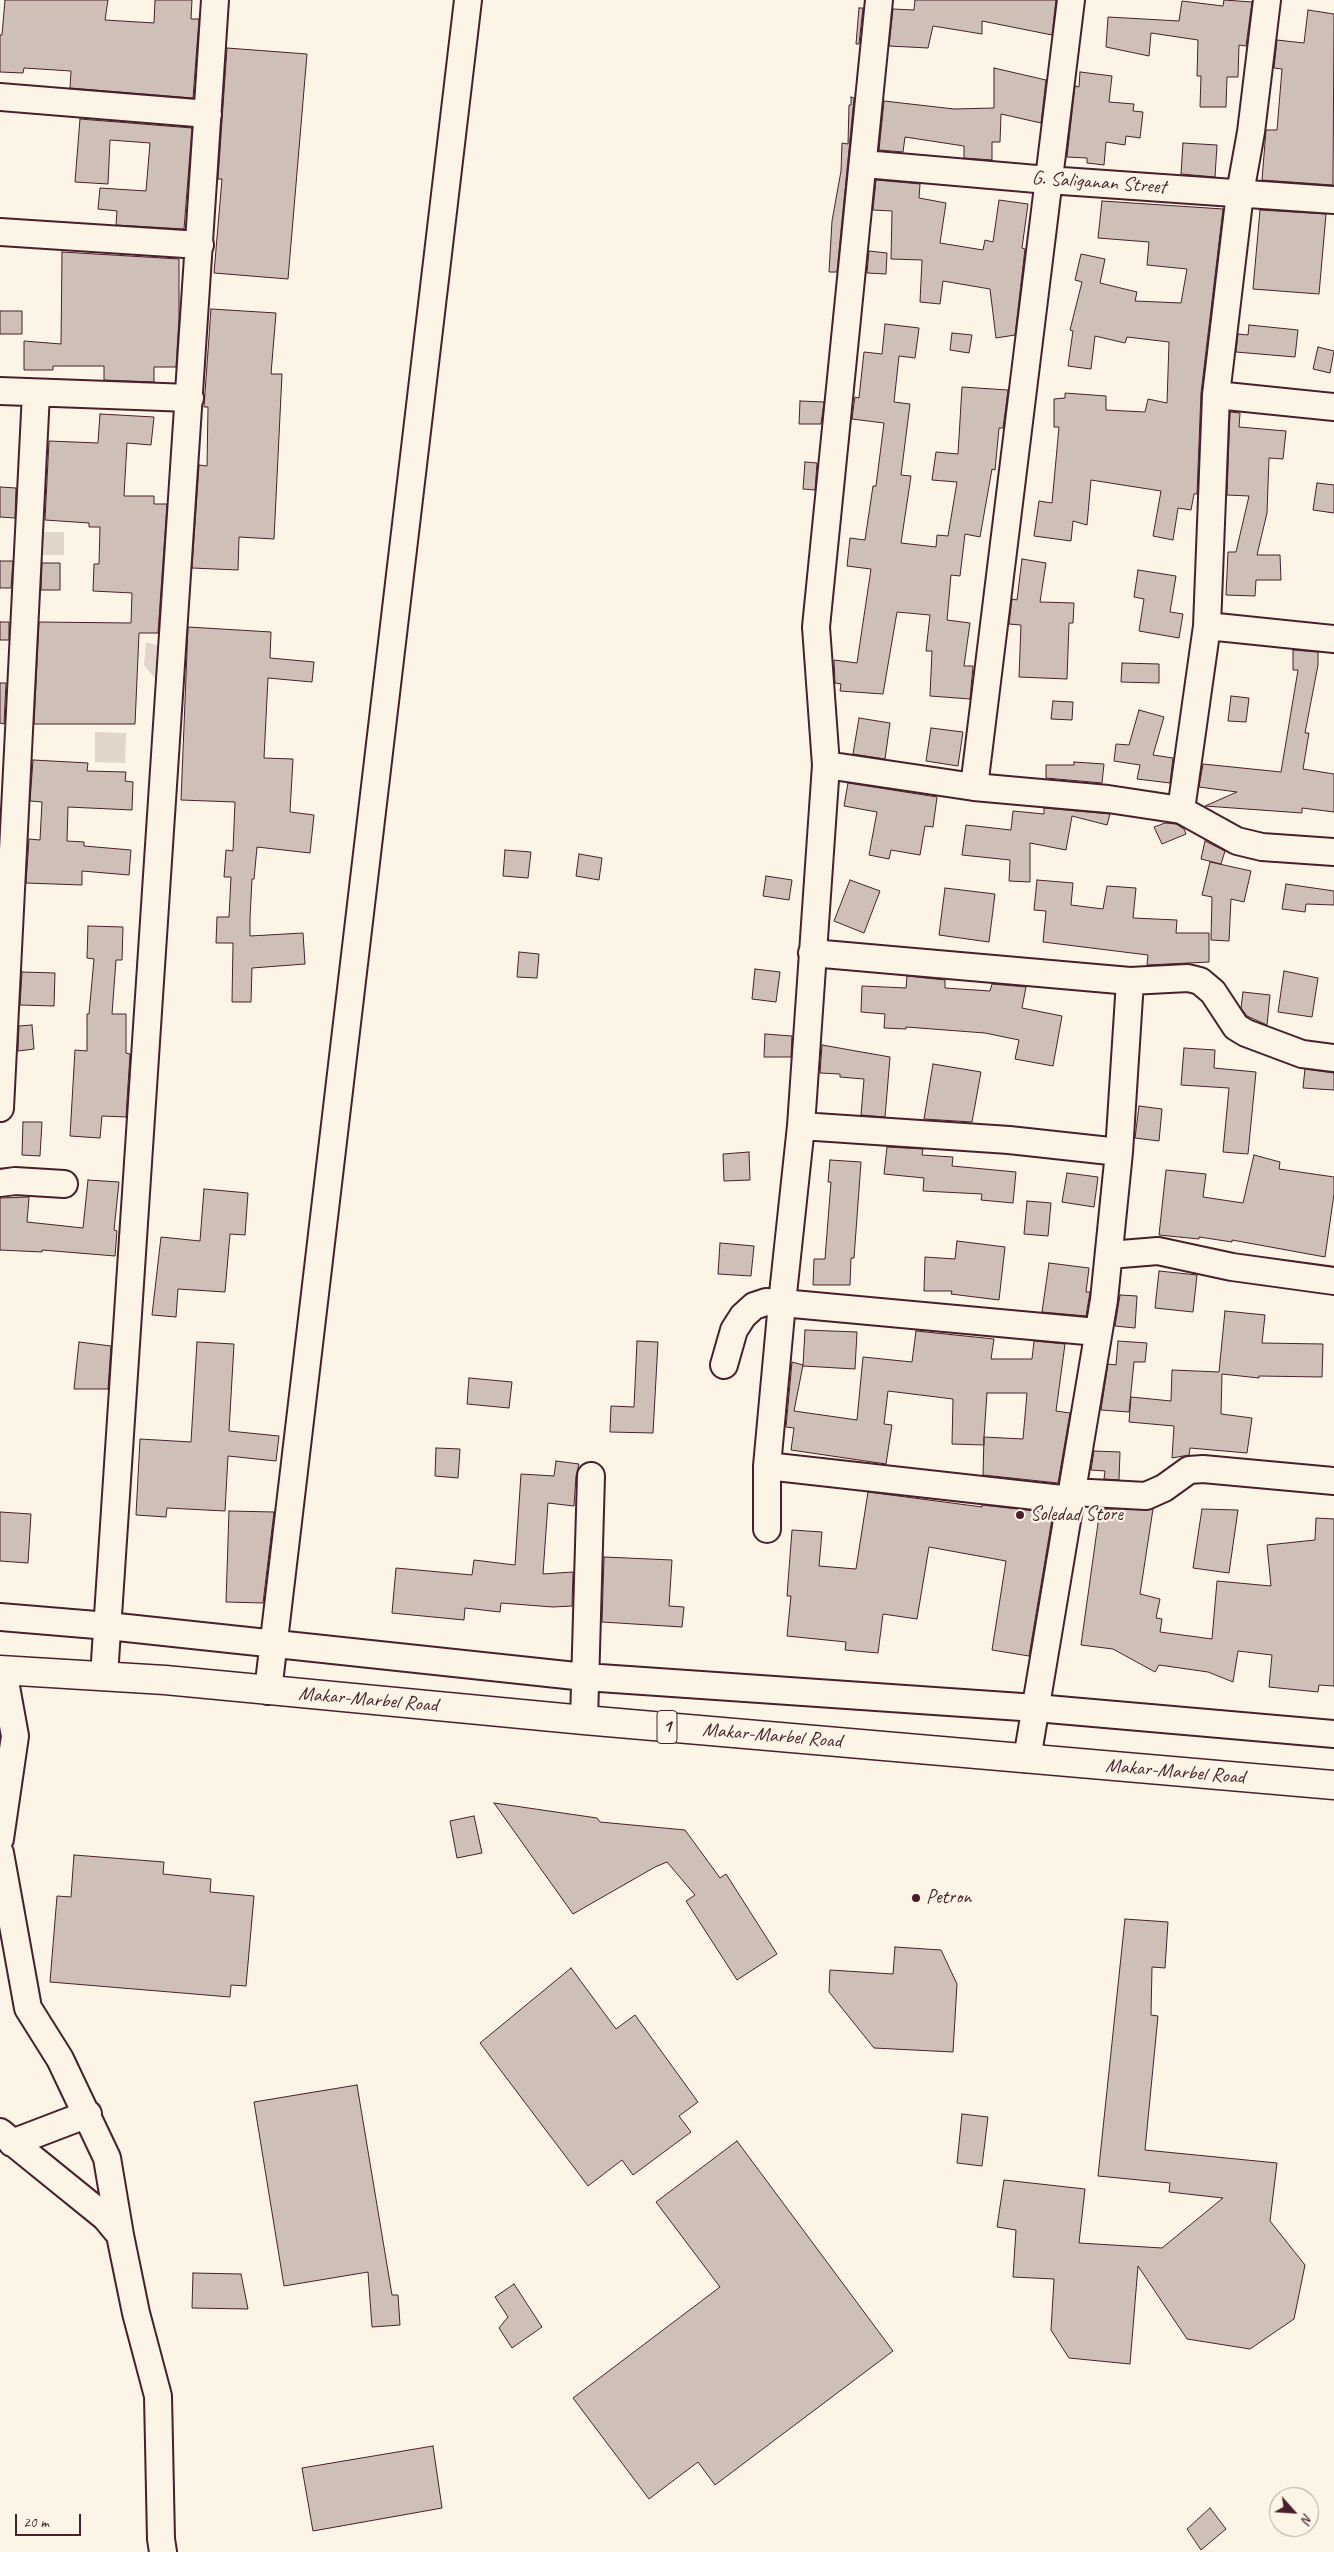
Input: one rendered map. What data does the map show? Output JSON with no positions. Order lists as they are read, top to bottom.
{
  "streets": {
    "main road": ["Makar-Marbel Road", "1"],
    "street": ["G. Saliganan Street"]
  },
  "places": ["Soledad Store", "Petron"],
  "scale_bar": "20 m",
  "north": "bottom right"
}
